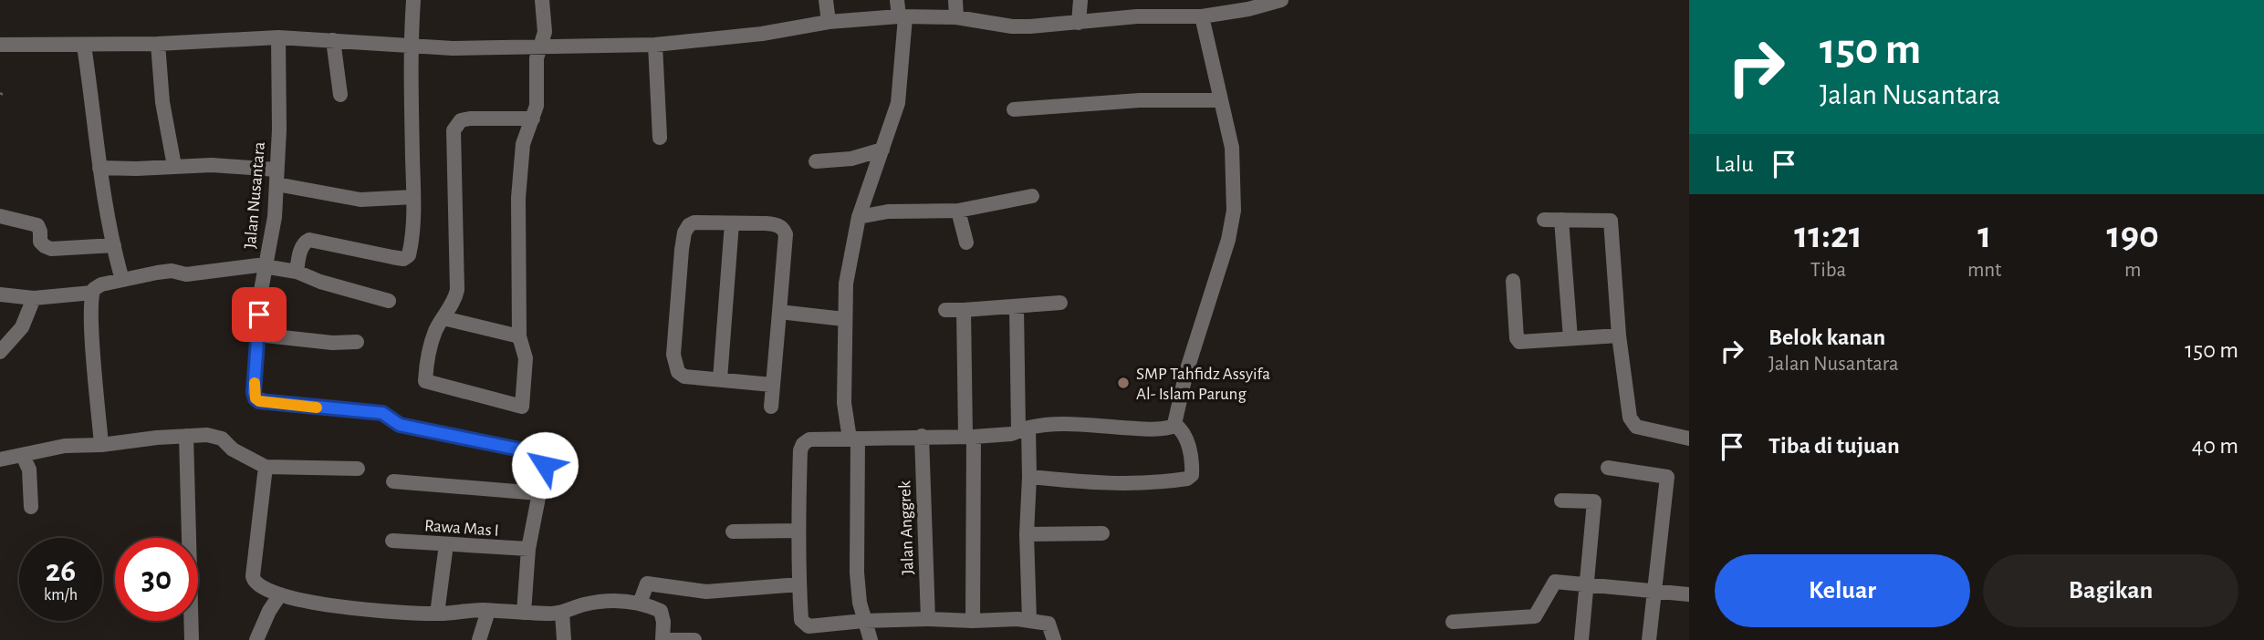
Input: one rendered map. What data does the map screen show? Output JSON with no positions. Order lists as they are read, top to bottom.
{
  "streets": {
    "street": ["Jalan Nusantara", "Rawa Mas I", "Jalan Anggrek"]
  },
  "crossings": [
    ["Jalan Nusantara", "Rawa Mas I"]
  ],
  "places": ["SMP Tahfidz Assyifa Al- Islam Parung"],
  "page": {
    "turn": ["150 m", "Jalan Nusantara"],
    "then": "Lalu",
    "eta": [
      "11:21",
      "Tiba",
      "1",
      "mnt",
      "190",
      "m"
    ],
    "list": [
      {
        "name": "Belok kanan",
        "note": "Jalan Nusantara",
        "value": "150 m"
      },
      {
        "name": "Tiba di tujuan",
        "value": "40 m"
      }
    ],
    "speed": "26 km/h",
    "limit": "30",
    "buttons": ["Keluar", "Bagikan"]
  }
}
